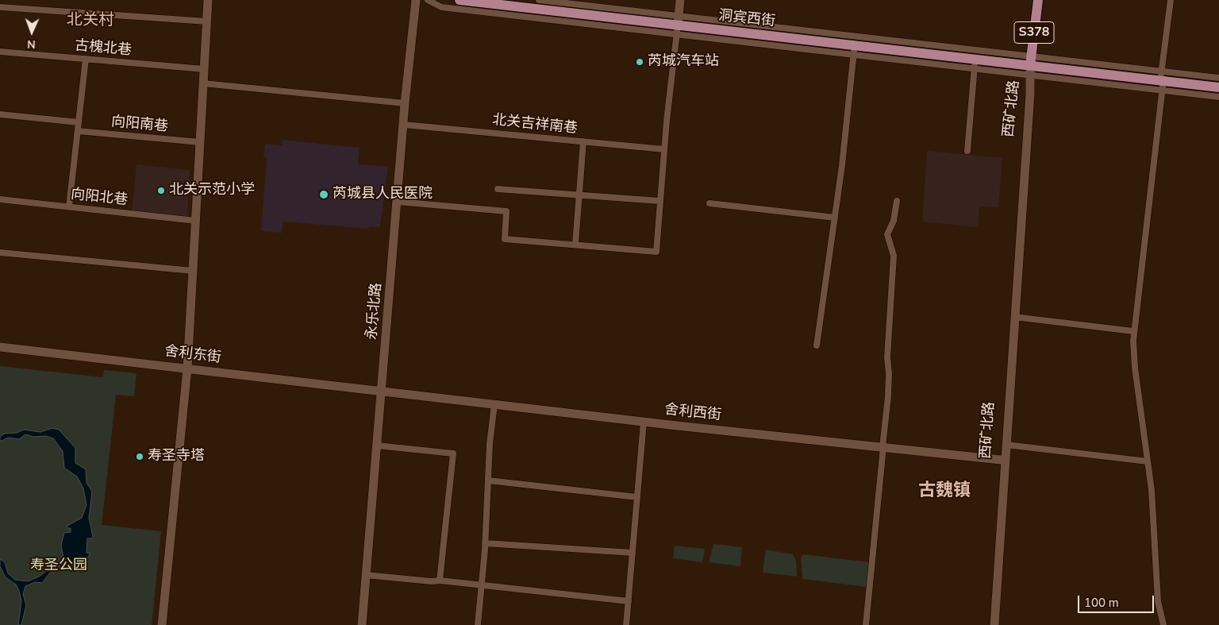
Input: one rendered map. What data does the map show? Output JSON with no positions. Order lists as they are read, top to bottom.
{
  "streets": {
    "main road": [
      "洞宾西街",
      "S378",
      "西矿北路",
      "永乐北路",
      "舍利东街",
      "舍利西街"
    ],
    "street": [
      "古槐北巷",
      "向阳南巷",
      "北关吉祥南巷",
      "向阳北巷"
    ]
  },
  "crossings": [
    ["洞宾西街", "S378"],
    ["洞宾西街", "西矿北路"],
    ["S378", "西矿北路"],
    ["西矿北路", "舍利西街"],
    ["北关吉祥南巷", "永乐北路"],
    ["永乐北路", "舍利东街"],
    ["永乐北路", "舍利西街"],
    ["舍利东街", "舍利西街"]
  ],
  "districts": ["北关村", "古魏镇"],
  "parks": ["寿圣公园"],
  "places": [
    "芮城汽车站",
    "北关示范小学",
    "芮城县人民医院",
    "寿圣寺塔"
  ],
  "scale_bar": "100 m",
  "north": "bottom"
}
